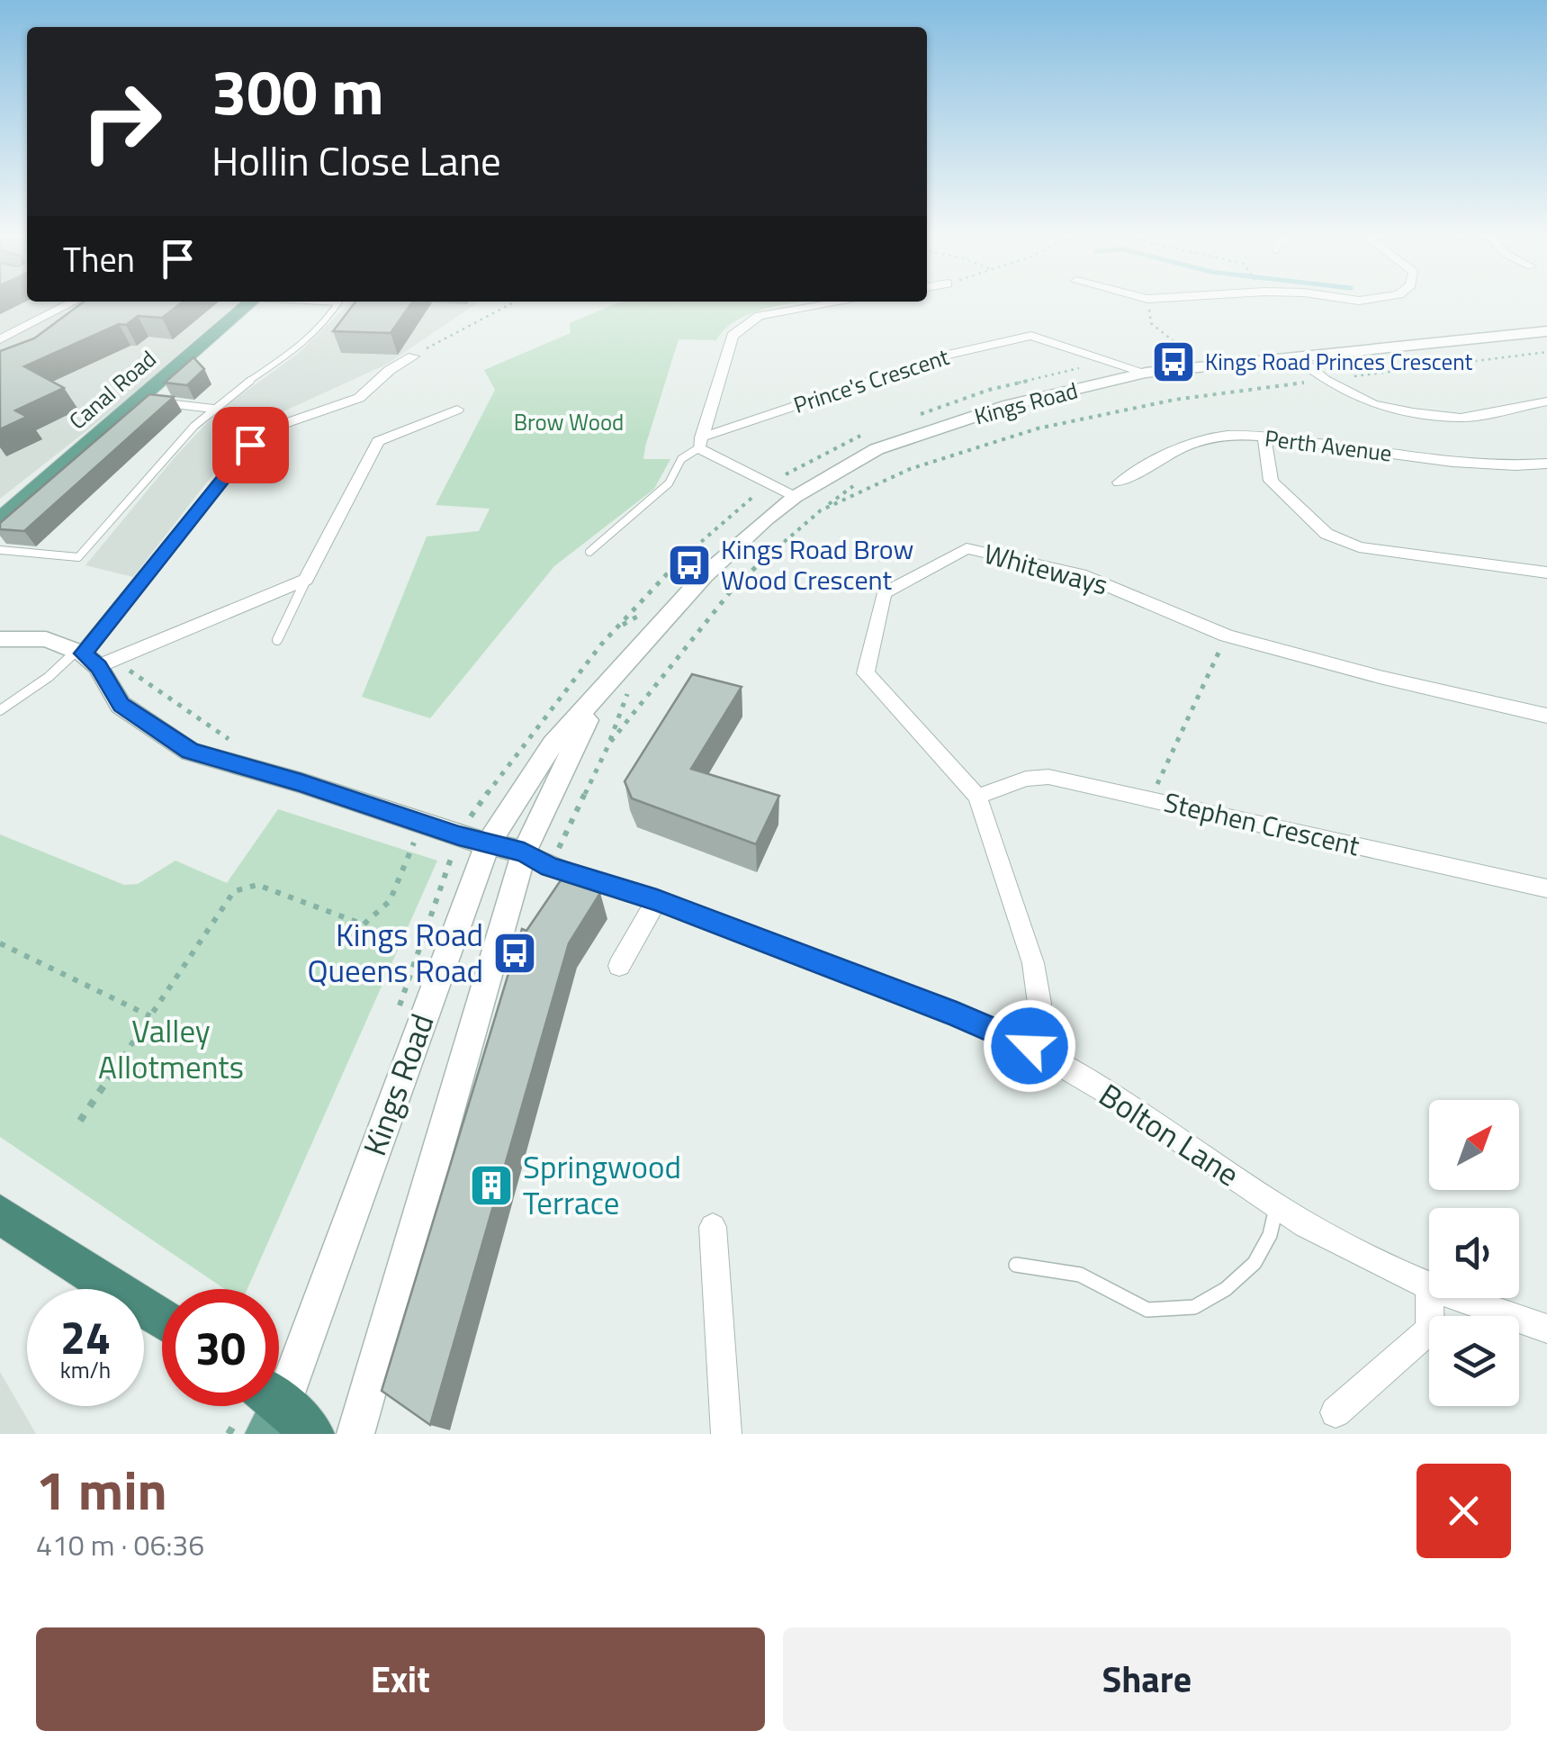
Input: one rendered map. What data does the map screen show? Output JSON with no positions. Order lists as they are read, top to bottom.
{
  "streets": {
    "main road": ["Canal Road"],
    "street": [
      "Prince's Crescent",
      "Kings Road",
      "Perth Avenue",
      "Whiteways",
      "Stephen Crescent",
      "Bolton Lane"
    ]
  },
  "crossings": [
    ["Prince's Crescent", "Kings Road"],
    ["Kings Road", "Bolton Lane"],
    ["Whiteways", "Stephen Crescent"],
    ["Whiteways", "Bolton Lane"]
  ],
  "parks": ["Brow Wood", "Valley Allotments"],
  "places": {
    "bus stop": ["Kings Road Princes Crescent", "Kings Road Brow Wood Crescent", "Kings Road Queens Road"],
    "building": ["Springwood Terrace"]
  },
  "north": "top right",
  "page": {
    "turn": ["300 m", "Hollin Close Lane"],
    "then": "Then",
    "speed": "24 km/h",
    "limit": "30",
    "heading": ["1 min", "410 m · 06:36"],
    "buttons": ["Exit", "Share"]
  }
}
